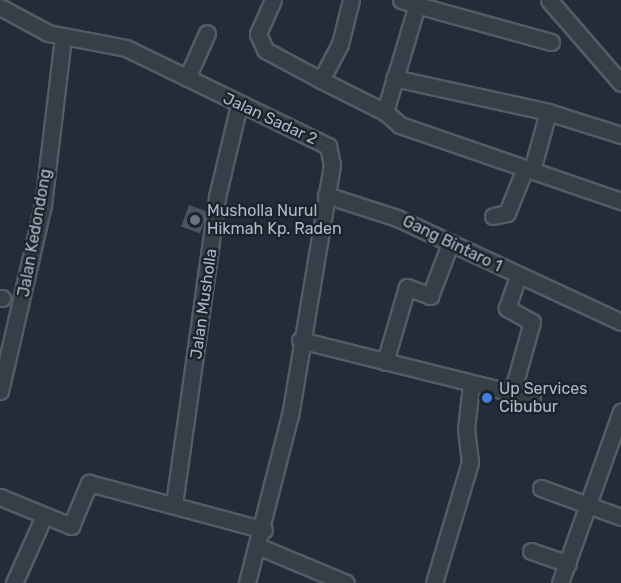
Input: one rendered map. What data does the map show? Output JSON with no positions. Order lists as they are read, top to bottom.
{
  "streets": {
    "street": [
      "Jalan Sadar 2",
      "Jalan Kedondong",
      "Gang Bintaro 1",
      "Jalan Musholla"
    ]
  },
  "crossings": [
    ["Jalan Sadar 2", "Jalan Kedondong"],
    ["Jalan Sadar 2", "Gang Bintaro 1"],
    ["Jalan Sadar 2", "Jalan Musholla"]
  ],
  "places": ["Musholla Nurul Hikmah Kp. Raden", "Up Services Cibubur"]
}
